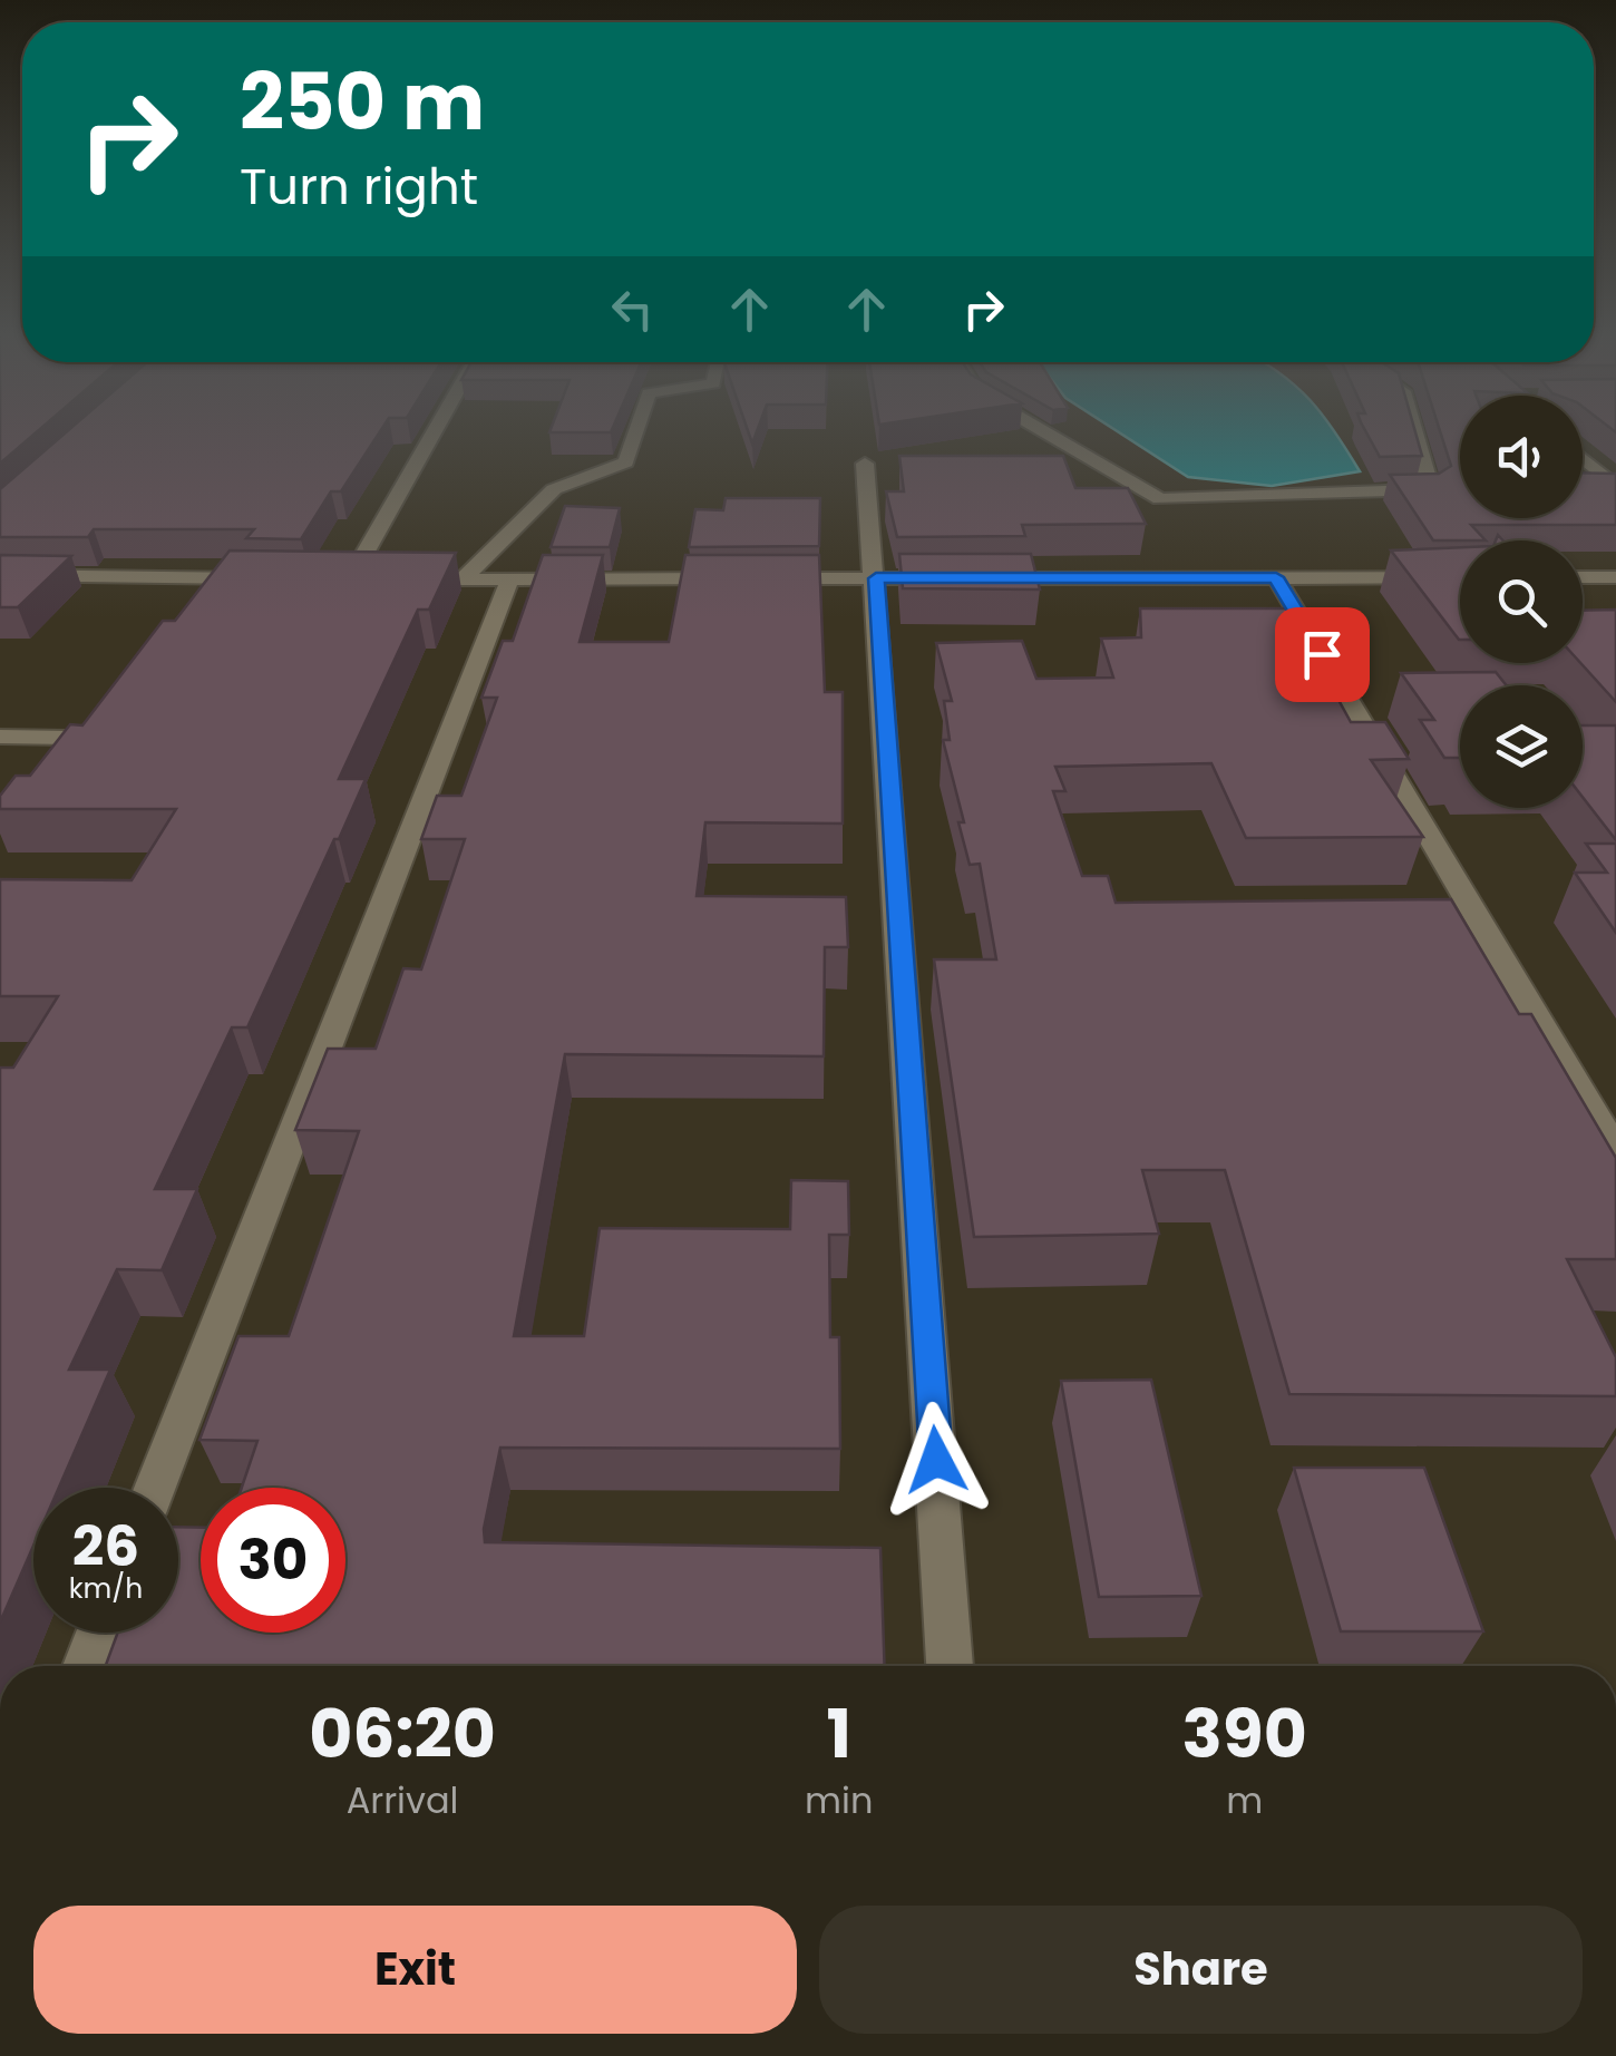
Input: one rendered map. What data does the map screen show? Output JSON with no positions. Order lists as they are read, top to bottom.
{
  "page": {
    "turn": ["250 m", "Turn right"],
    "speed": "26 km/h",
    "limit": "30",
    "eta": [
      "06:20",
      "Arrival",
      "1",
      "min",
      "390",
      "m"
    ],
    "buttons": ["Exit", "Share"]
  }
}
